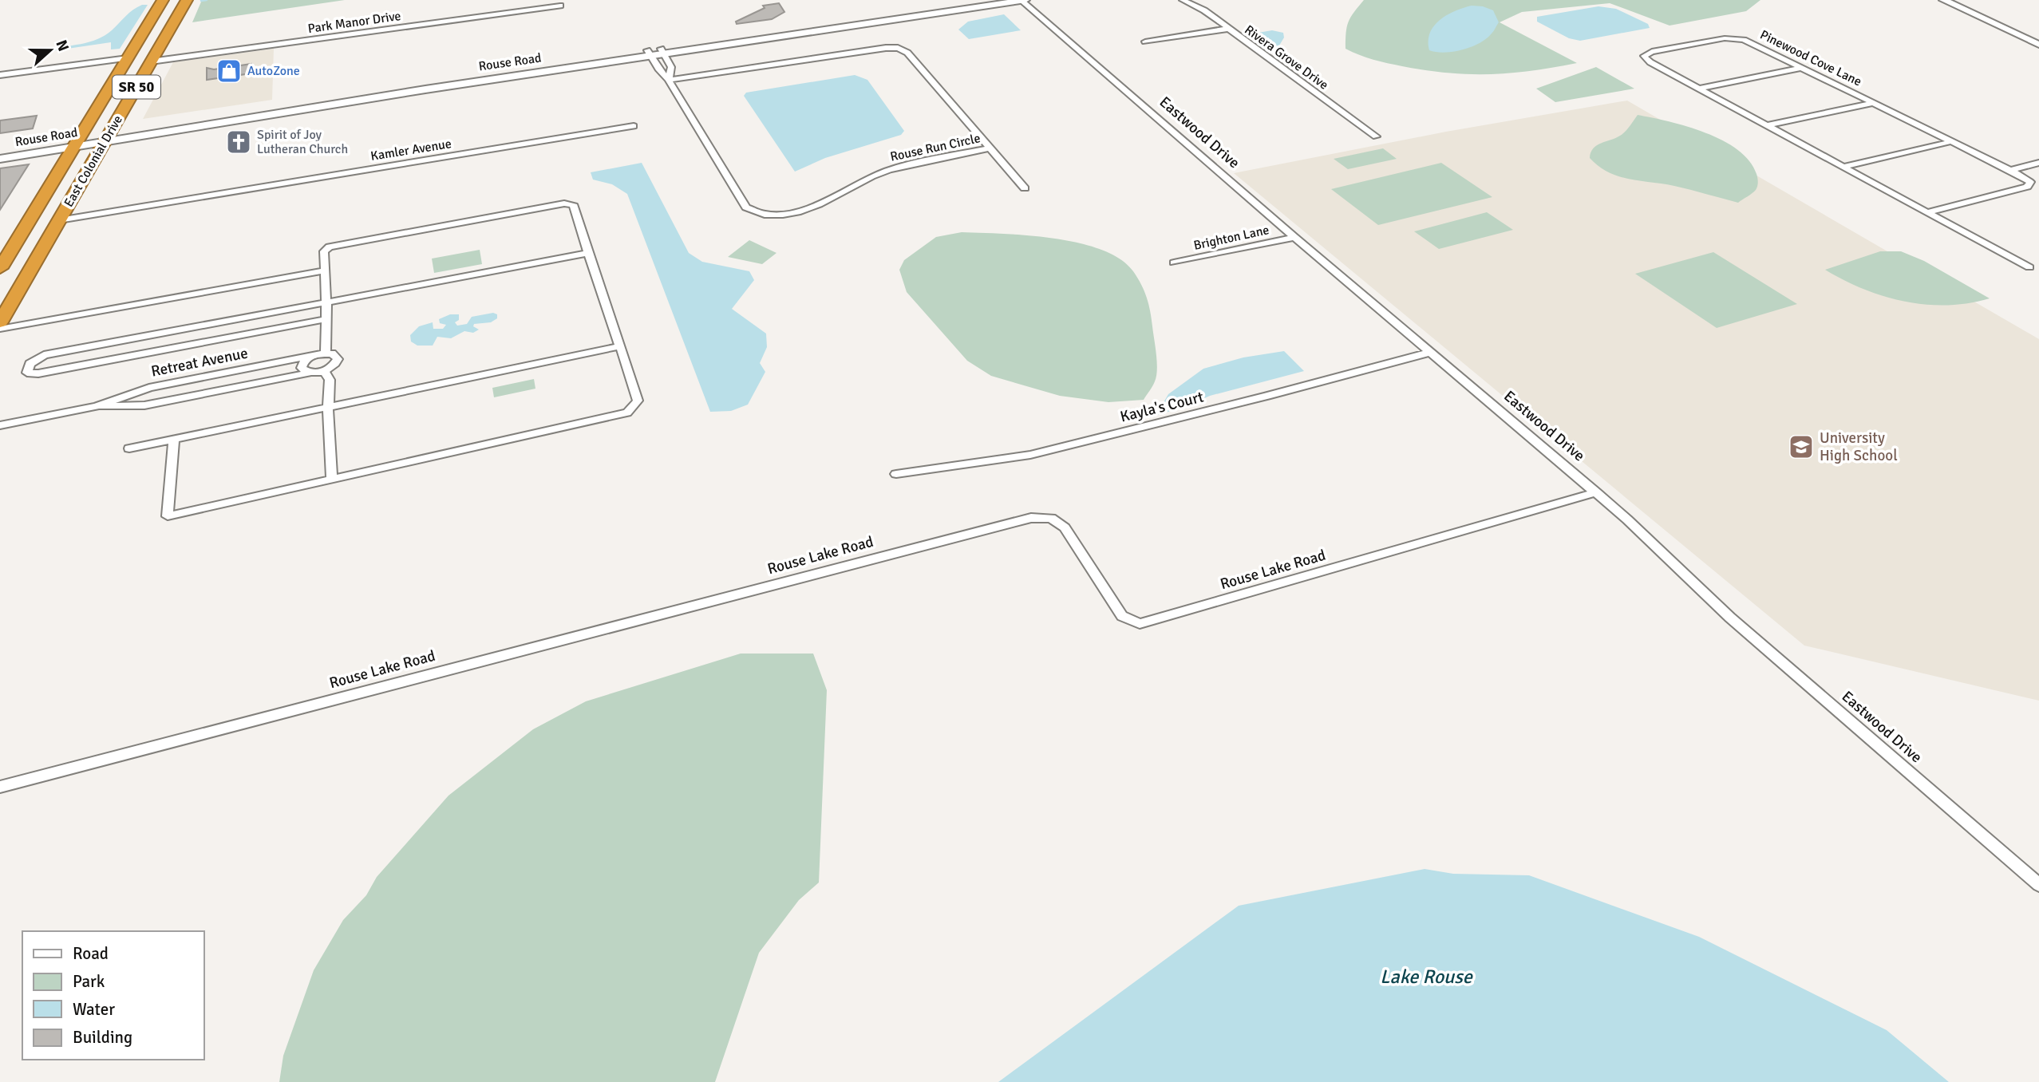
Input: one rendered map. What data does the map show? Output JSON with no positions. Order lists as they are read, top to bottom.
{
  "streets": {
    "highway": ["SR 50", "East Colonial Drive"],
    "street": [
      "Park Manor Drive",
      "Rivera Grove Drive",
      "Pinewood Cove Lane",
      "Rouse Road",
      "Eastwood Drive",
      "Rouse Run Circle",
      "Kamler Avenue",
      "Brighton Lane",
      "Retreat Avenue",
      "Kayla's Court",
      "Rouse Lake Road"
    ]
  },
  "crossings": [
    ["Park Manor Drive", "East Colonial Drive"],
    ["Rouse Road", "Eastwood Drive"],
    ["Rouse Road", "Rouse Run Circle"],
    ["Rouse Road", "East Colonial Drive"],
    ["Eastwood Drive", "Brighton Lane"],
    ["Eastwood Drive", "Kayla's Court"],
    ["Eastwood Drive", "Rouse Lake Road"],
    ["Kamler Avenue", "East Colonial Drive"]
  ],
  "water": ["Lake Rouse"],
  "places": {
    "shop": ["AutoZone"],
    "church": ["Spirit of Joy Lutheran Church"],
    "school or university": ["University High School"]
  },
  "legend": [
    "Road",
    "Park",
    "Water",
    "Building"
  ],
  "north": "right"
}
